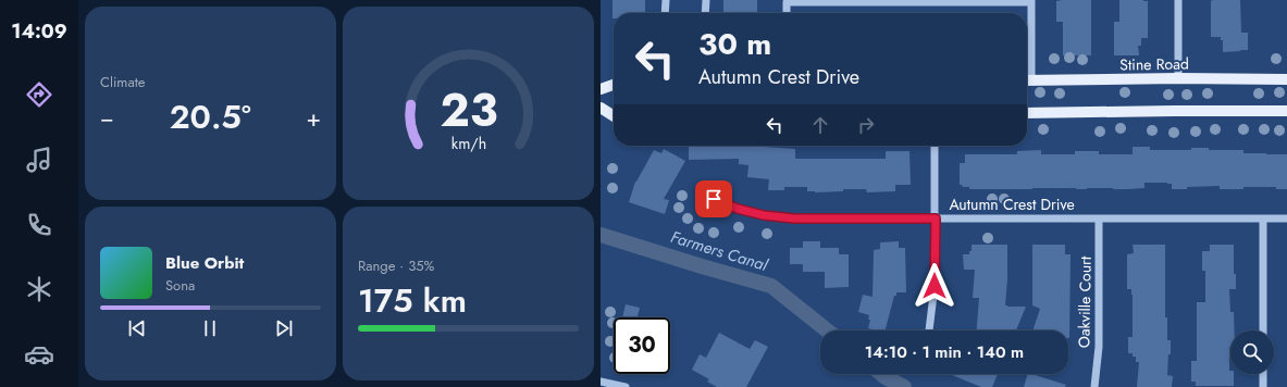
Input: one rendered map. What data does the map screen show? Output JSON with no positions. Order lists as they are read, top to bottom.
{
  "streets": {
    "main road": ["Stine Road"],
    "street": ["Autumn Crest Drive", "Oakville Court"]
  },
  "crossings": [
    ["Autumn Crest Drive", "Oakville Court"]
  ],
  "water": ["Farmers Canal"],
  "page": {
    "tabs": "14:09",
    "tile": [
      "Climate",
      ["Range · 35%", "175 km"]
    ],
    "turn": ["30 m", "Autumn Crest Drive"],
    "heat": ["−", "20.5°", "+"],
    "song": ["Blue Orbit", "Sona"],
    "limit": "30",
    "trip": "14:10 · 1 min · 140 m",
    "gauge": ["23", "km/h"]
  }
}
